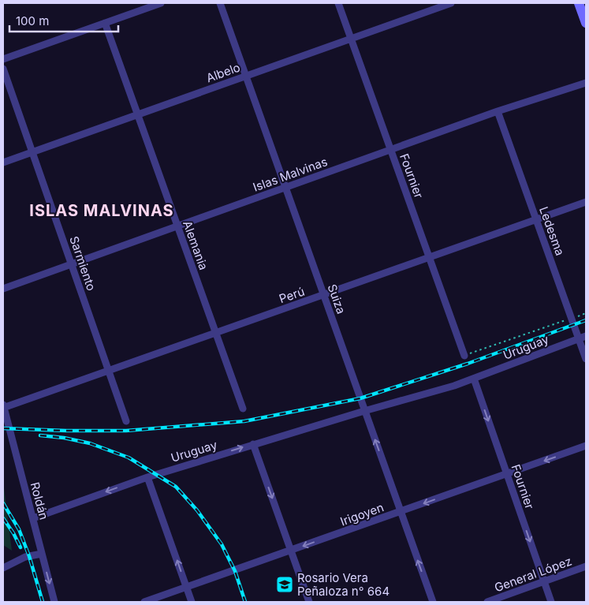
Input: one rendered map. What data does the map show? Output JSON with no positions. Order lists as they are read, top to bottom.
{
  "streets": {
    "street": [
      "Albelo",
      "Islas Malvinas",
      "Fournier",
      "Ledesma",
      "Alemania",
      "Sarmiento",
      "Perú",
      "Suiza",
      "Uruguay",
      "Roldán",
      "Irigoyen",
      "General López"
    ]
  },
  "crossings": [
    ["Albelo", "Fournier"],
    ["Albelo", "Alemania"],
    ["Albelo", "Sarmiento"],
    ["Albelo", "Suiza"],
    ["Islas Malvinas", "Fournier"],
    ["Islas Malvinas", "Ledesma"],
    ["Islas Malvinas", "Alemania"],
    ["Islas Malvinas", "Sarmiento"],
    ["Islas Malvinas", "Suiza"],
    ["Fournier", "Perú"],
    ["Fournier", "Uruguay"],
    ["Fournier", "Irigoyen"],
    ["Fournier", "General López"],
    ["Ledesma", "Perú"],
    ["Ledesma", "Uruguay"],
    ["Alemania", "Perú"],
    ["Sarmiento", "Perú"],
    ["Perú", "Suiza"],
    ["Perú", "Roldán"],
    ["Suiza", "Uruguay"],
    ["Suiza", "Irigoyen"],
    ["Uruguay", "Roldán"]
  ],
  "one_way": ["Fournier", "Irigoyen"],
  "districts": ["ISLAS MALVINAS"],
  "places": {
    "school or university": ["Rosario Vera Peñaloza n° 664"]
  },
  "scale_bar": "100 m"
}
